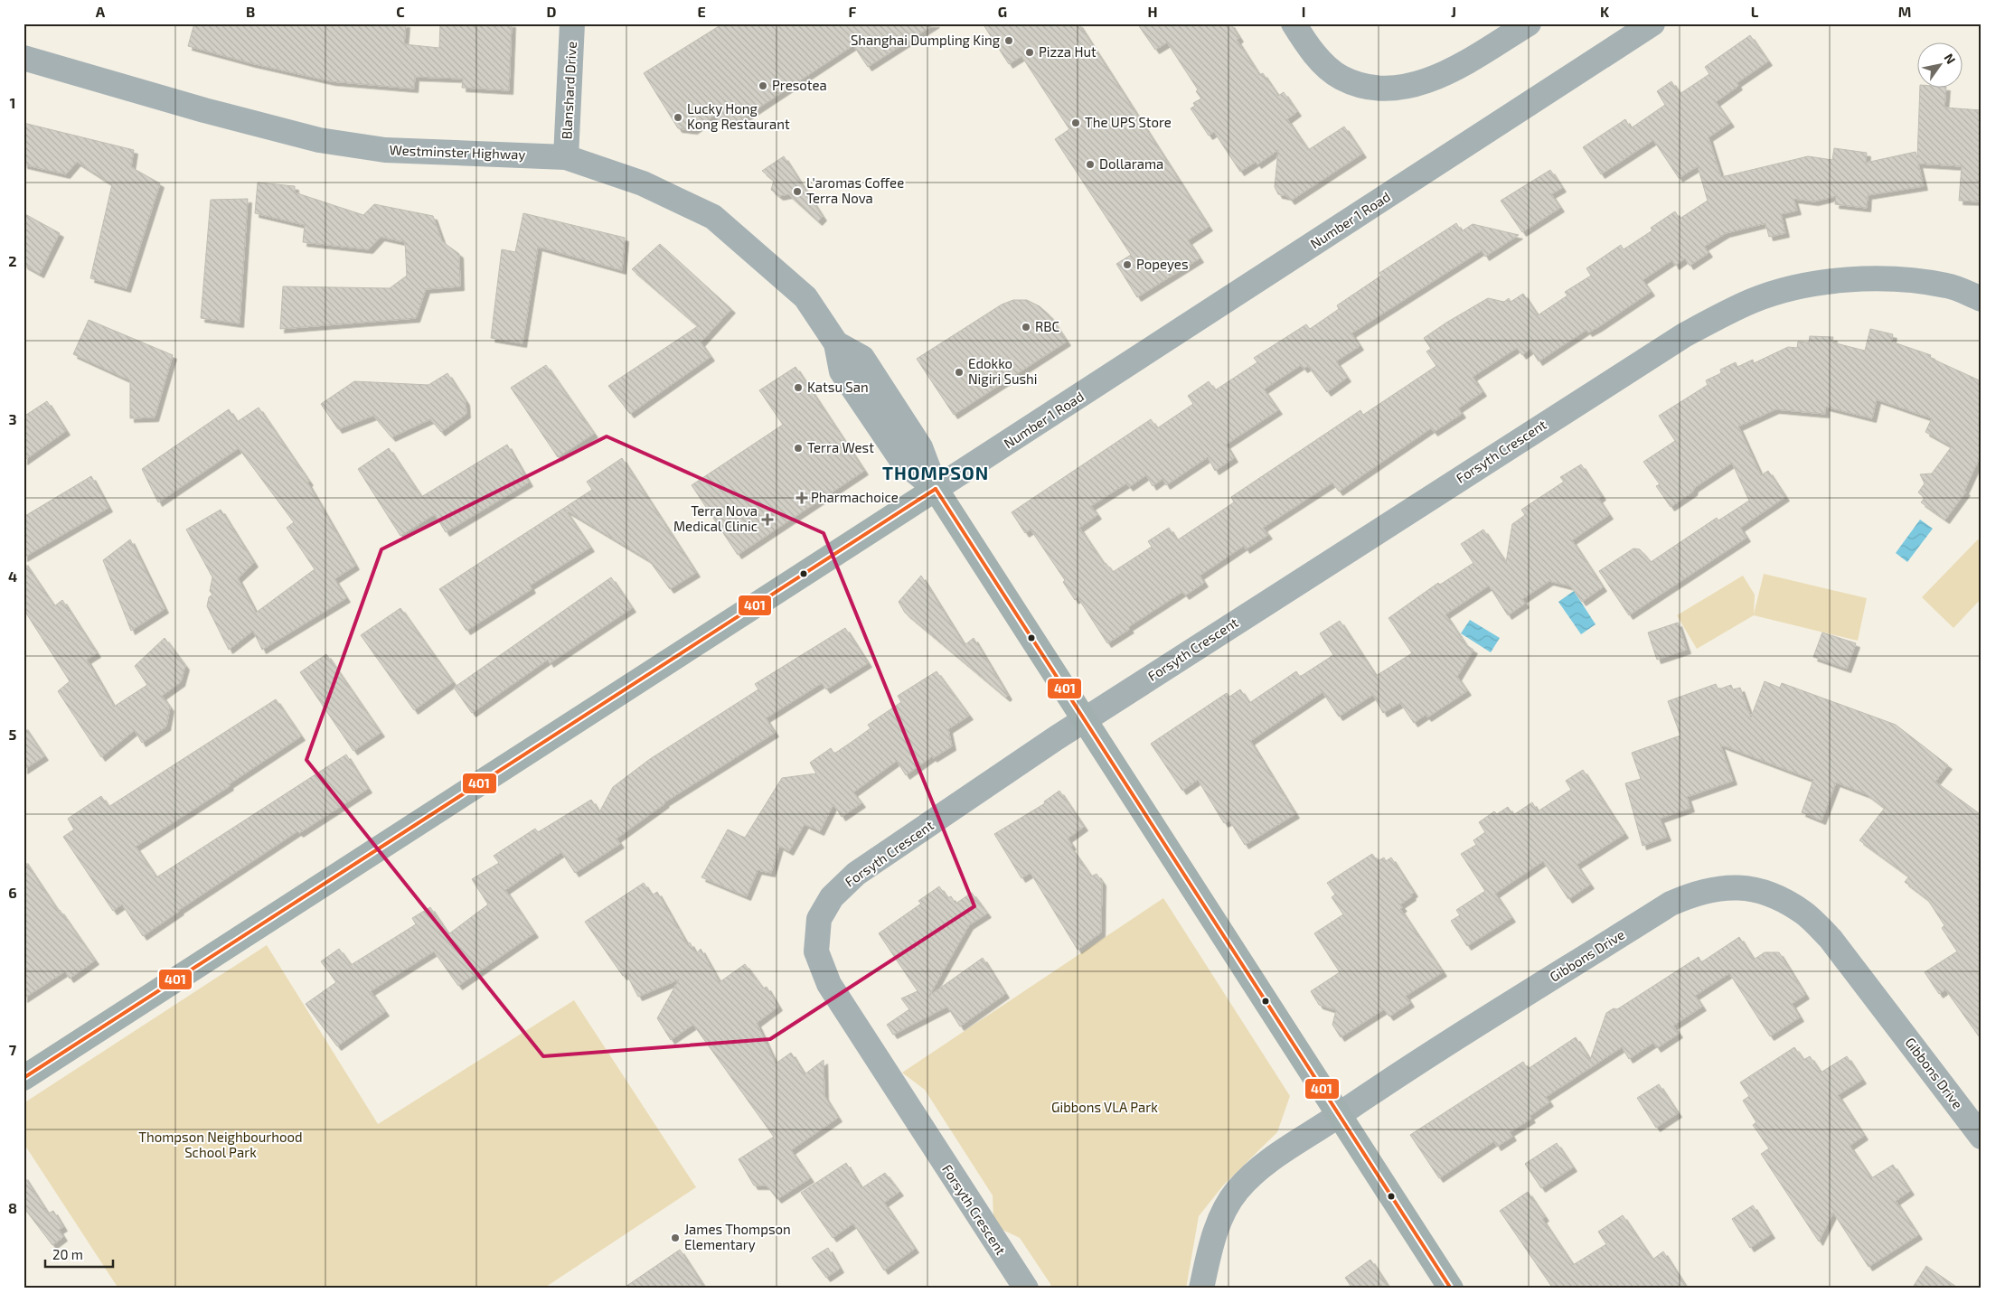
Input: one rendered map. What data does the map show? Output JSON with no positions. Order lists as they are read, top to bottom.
{
  "streets": {
    "main road": ["Westminster Highway", "Number 1 Road"],
    "street": ["Blanshard Drive", "Forsyth Crescent", "Gibbons Drive"]
  },
  "crossings": [
    ["Blanshard Drive", "Westminster Highway"],
    ["Westminster Highway", "Number 1 Road"],
    ["Westminster Highway", "Forsyth Crescent"],
    ["Westminster Highway", "Gibbons Drive"]
  ],
  "districts": ["THOMPSON"],
  "parks": ["Gibbons VLA Park", "Thompson Neighbourhood School Park"],
  "places": {
    "other": [
      "Shanghai Dumpling King",
      "Pizza Hut",
      "Presotea",
      "Lucky Hong Kong Restaurant",
      "The UPS Store",
      "Dollarama",
      "L'aromas Coffee Terra Nova",
      "Popeyes",
      "RBC",
      "Edokko Nigiri Sushi",
      "Katsu San",
      "Terra West",
      "James Thompson Elementary"
    ],
    "health": ["Pharmachoice", "Terra Nova Medical Clinic"]
  },
  "lines": ["transit line 401"],
  "scale_bar": "20 m",
  "north": "top right",
  "grid": {
    "columns": [
      "A",
      "B",
      "C",
      "D",
      "E",
      "F",
      "G",
      "H",
      "I",
      "J",
      "K",
      "L",
      "M"
    ],
    "rows": [
      "1",
      "2",
      "3",
      "4",
      "5",
      "6",
      "7",
      "8"
    ]
  }
}
